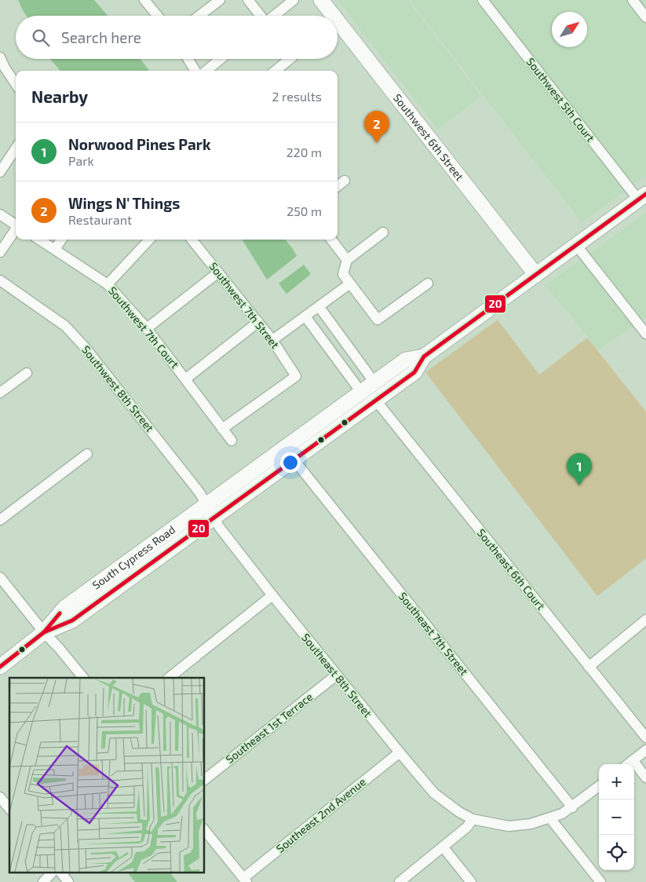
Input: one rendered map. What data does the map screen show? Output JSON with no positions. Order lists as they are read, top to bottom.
{
  "streets": {
    "street": [
      "Southwest 5th Court",
      "Southwest 6th Street",
      "Southwest 7th Street",
      "Southwest 7th Court",
      "Southwest 8th Street",
      "South Cypress Road",
      "Southeast 6th Court",
      "Southeast 7th Street",
      "Southeast 8th Street",
      "Southeast 1st Terrace",
      "Southeast 2nd Avenue"
    ]
  },
  "crossings": [
    ["Southwest 5th Court", "South Cypress Road"],
    ["Southwest 6th Street", "South Cypress Road"],
    ["Southwest 7th Street", "Southwest 7th Court"],
    ["Southwest 8th Street", "South Cypress Road"],
    ["Southwest 8th Street", "Southeast 8th Street"],
    ["South Cypress Road", "Southeast 6th Court"],
    ["South Cypress Road", "Southeast 7th Street"],
    ["South Cypress Road", "Southeast 8th Street"],
    ["Southeast 7th Street", "Southeast 8th Street"],
    ["Southeast 8th Street", "Southeast 1st Terrace"],
    ["Southeast 8th Street", "Southeast 2nd Avenue"]
  ],
  "lines": ["transit line 20"],
  "north": "top right",
  "page": {
    "search": "Search here",
    "heading": ["Nearby", "2 results"],
    "pins": ["2", "1"],
    "list": [
      {
        "mark": "1",
        "name": "Norwood Pines Park",
        "note": "Park",
        "value": "220 m"
      },
      {
        "mark": "2",
        "name": "Wings N' Things",
        "note": "Restaurant",
        "value": "250 m"
      }
    ],
    "map_buttons": ["+", "−"]
  }
}
